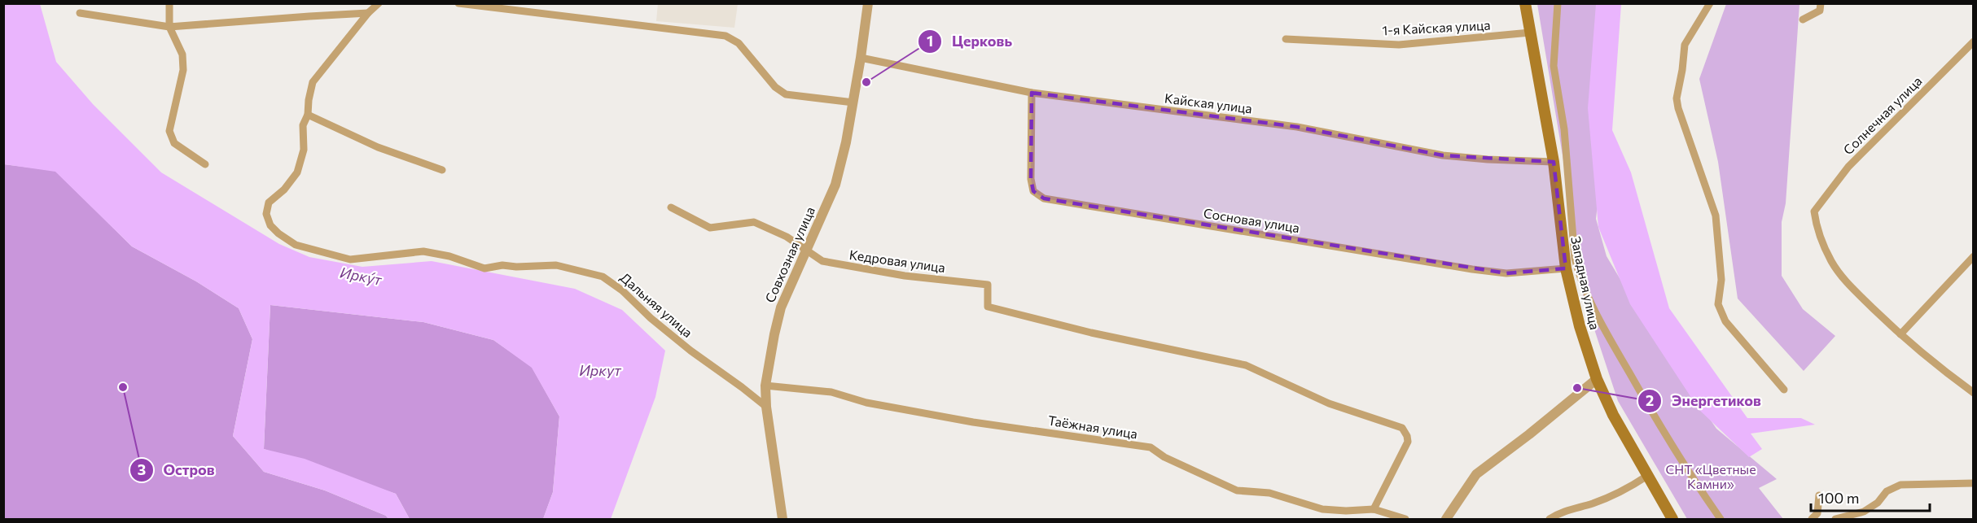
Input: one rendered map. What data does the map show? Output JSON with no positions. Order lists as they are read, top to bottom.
{
  "streets": {
    "main road": ["Западная улица"],
    "street": [
      "1-я Кайская улица",
      "Кайская улица",
      "Солнечная улица",
      "Сосновая улица",
      "Совхозная улица",
      "Кедровая улица",
      "Дальняя улица",
      "Таёжная улица"
    ]
  },
  "crossings": [
    ["1-я Кайская улица", "Западная улица"],
    ["Кайская улица", "Сосновая улица"],
    ["Кайская улица", "Совхозная улица"],
    ["Кайская улица", "Западная улица"],
    ["Сосновая улица", "Западная улица"],
    ["Совхозная улица", "Кедровая улица"],
    ["Совхозная улица", "Дальняя улица"],
    ["Совхозная улица", "Таёжная улица"],
    ["Кедровая улица", "Таёжная улица"]
  ],
  "water": ["Ирку́т", "Иркут"],
  "parks": ["СНТ «Цветные Камни»"],
  "places": ["Церковь", "Остров", "Энергетиков"],
  "scale_bar": "100 m"
}
